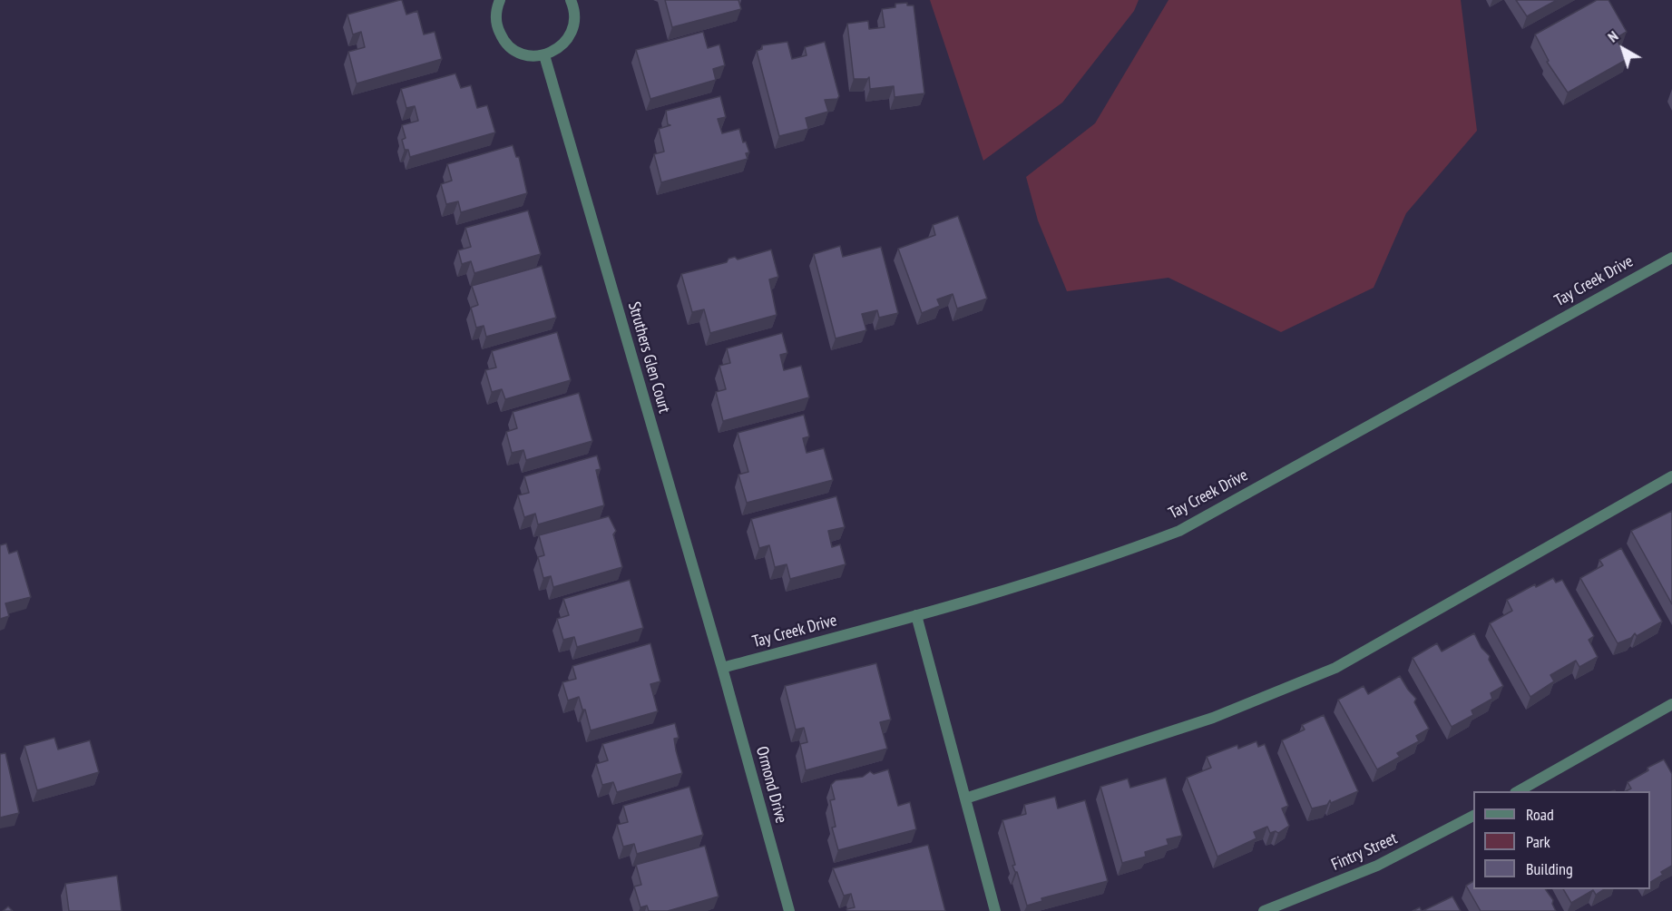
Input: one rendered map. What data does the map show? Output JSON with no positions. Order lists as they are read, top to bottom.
{
  "streets": {
    "street": [
      "Tay Creek Drive",
      "Struthers Glen Court",
      "Ormond Drive",
      "Fintry Street"
    ]
  },
  "crossings": [
    ["Tay Creek Drive", "Struthers Glen Court"],
    ["Tay Creek Drive", "Ormond Drive"],
    ["Struthers Glen Court", "Ormond Drive"]
  ],
  "legend": ["Road", "Park", "Building"],
  "north": "top left"
}
